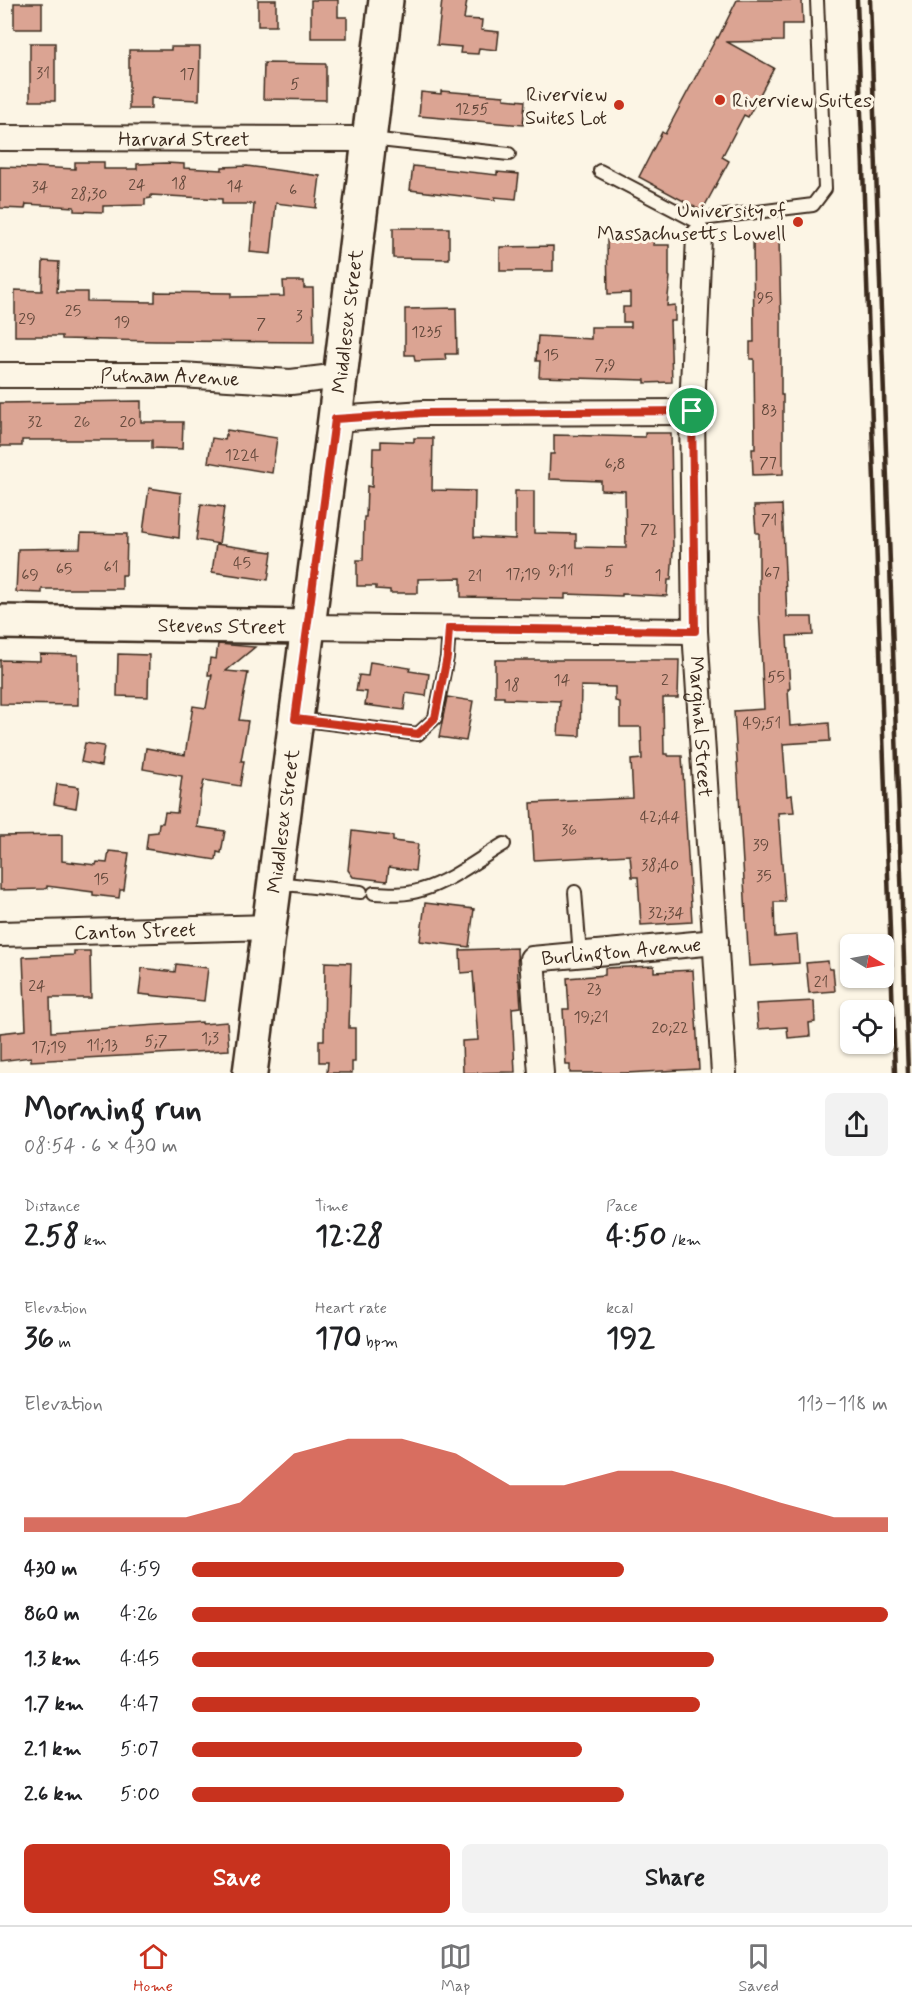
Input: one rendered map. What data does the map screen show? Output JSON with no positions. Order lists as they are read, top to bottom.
{
  "streets": {
    "main road": ["Middlesex Street", "Stevens Street"],
    "street": [
      "Harvard Street",
      "Putnam Avenue",
      "Marginal Street",
      "Canton Street",
      "Burlington Avenue"
    ]
  },
  "crossings": [
    ["Harvard Street", "Middlesex Street"],
    ["Middlesex Street", "Putnam Avenue"],
    ["Middlesex Street", "Stevens Street"],
    ["Middlesex Street", "Canton Street"],
    ["Stevens Street", "Marginal Street"],
    ["Marginal Street", "Burlington Avenue"]
  ],
  "places": ["Riverview Suites", "Riverview Suites Lot", "University of Massachusetts Lowell"],
  "house_numbers": [
    "31",
    "17",
    "5",
    "1255",
    "18",
    "24",
    "14",
    "34",
    "6",
    "28;30",
    "95",
    "25",
    "3",
    "29",
    "19",
    "7",
    "1235",
    "15",
    "7;9",
    "83",
    "32",
    "26",
    "20",
    "1224",
    "77",
    "6;8",
    "71",
    "72",
    "45",
    "61",
    "65",
    "9;11",
    "5",
    "67",
    "17;19",
    "69",
    "1",
    "21",
    "55",
    "14",
    "2",
    "18",
    "49;51",
    "42;44",
    "36",
    "39",
    "38;40",
    "35",
    "15",
    "32;34",
    "21",
    "24",
    "23",
    "19;21",
    "20;22",
    "1;3",
    "5;7",
    "11;13",
    "17;19"
  ],
  "north": "right",
  "page": {
    "heading": ["Morning run", "08:54 · 6 × 430 m"],
    "stats": [
      ["Distance", "2.58 km"],
      ["Time", "12:28"],
      ["Pace", "4:50 /km"],
      ["Elevation", "36 m"],
      ["Heart rate", "170 bpm"],
      ["kcal", "192"]
    ],
    "chart": ["Elevation", "113–118 m"],
    "list": [
      {
        "name": "430 m",
        "note": "4:59"
      },
      {
        "name": "860 m",
        "note": "4:26"
      },
      {
        "name": "1.3 km",
        "note": "4:45"
      },
      {
        "name": "1.7 km",
        "note": "4:47"
      },
      {
        "name": "2.1 km",
        "note": "5:07"
      },
      {
        "name": "2.6 km",
        "note": "5:00"
      }
    ],
    "buttons": ["Save", "Share"],
    "tabs": ["Home", "Map", "Saved"]
  }
}
